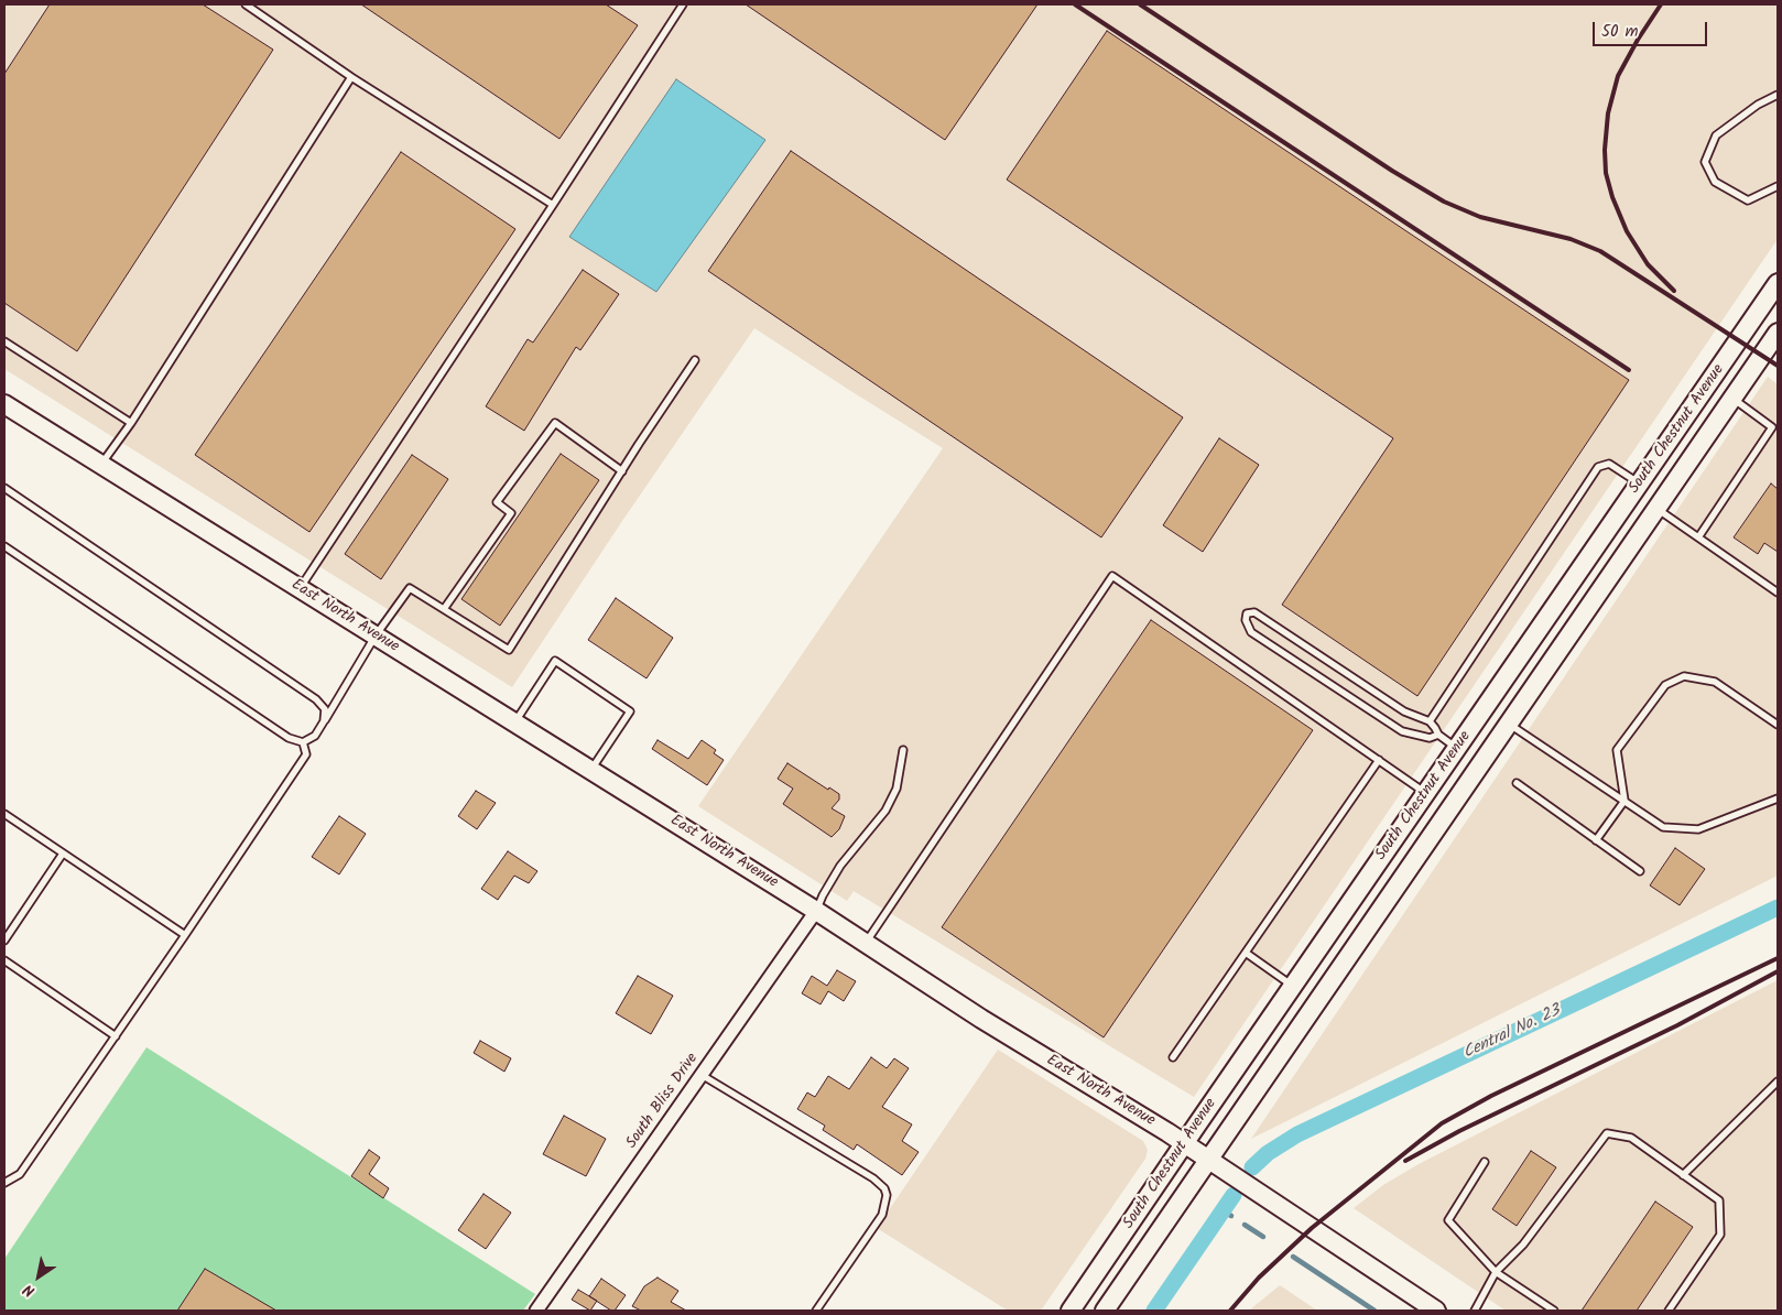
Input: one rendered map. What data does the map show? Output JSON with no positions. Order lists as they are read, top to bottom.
{
  "streets": {
    "main road": ["South Chestnut Avenue", "East North Avenue"],
    "street": ["South Bliss Drive"]
  },
  "crossings": [
    ["South Chestnut Avenue", "East North Avenue"],
    ["East North Avenue", "South Bliss Drive"]
  ],
  "water": ["Central No. 23"],
  "scale_bar": "50 m",
  "north": "bottom left"
}
